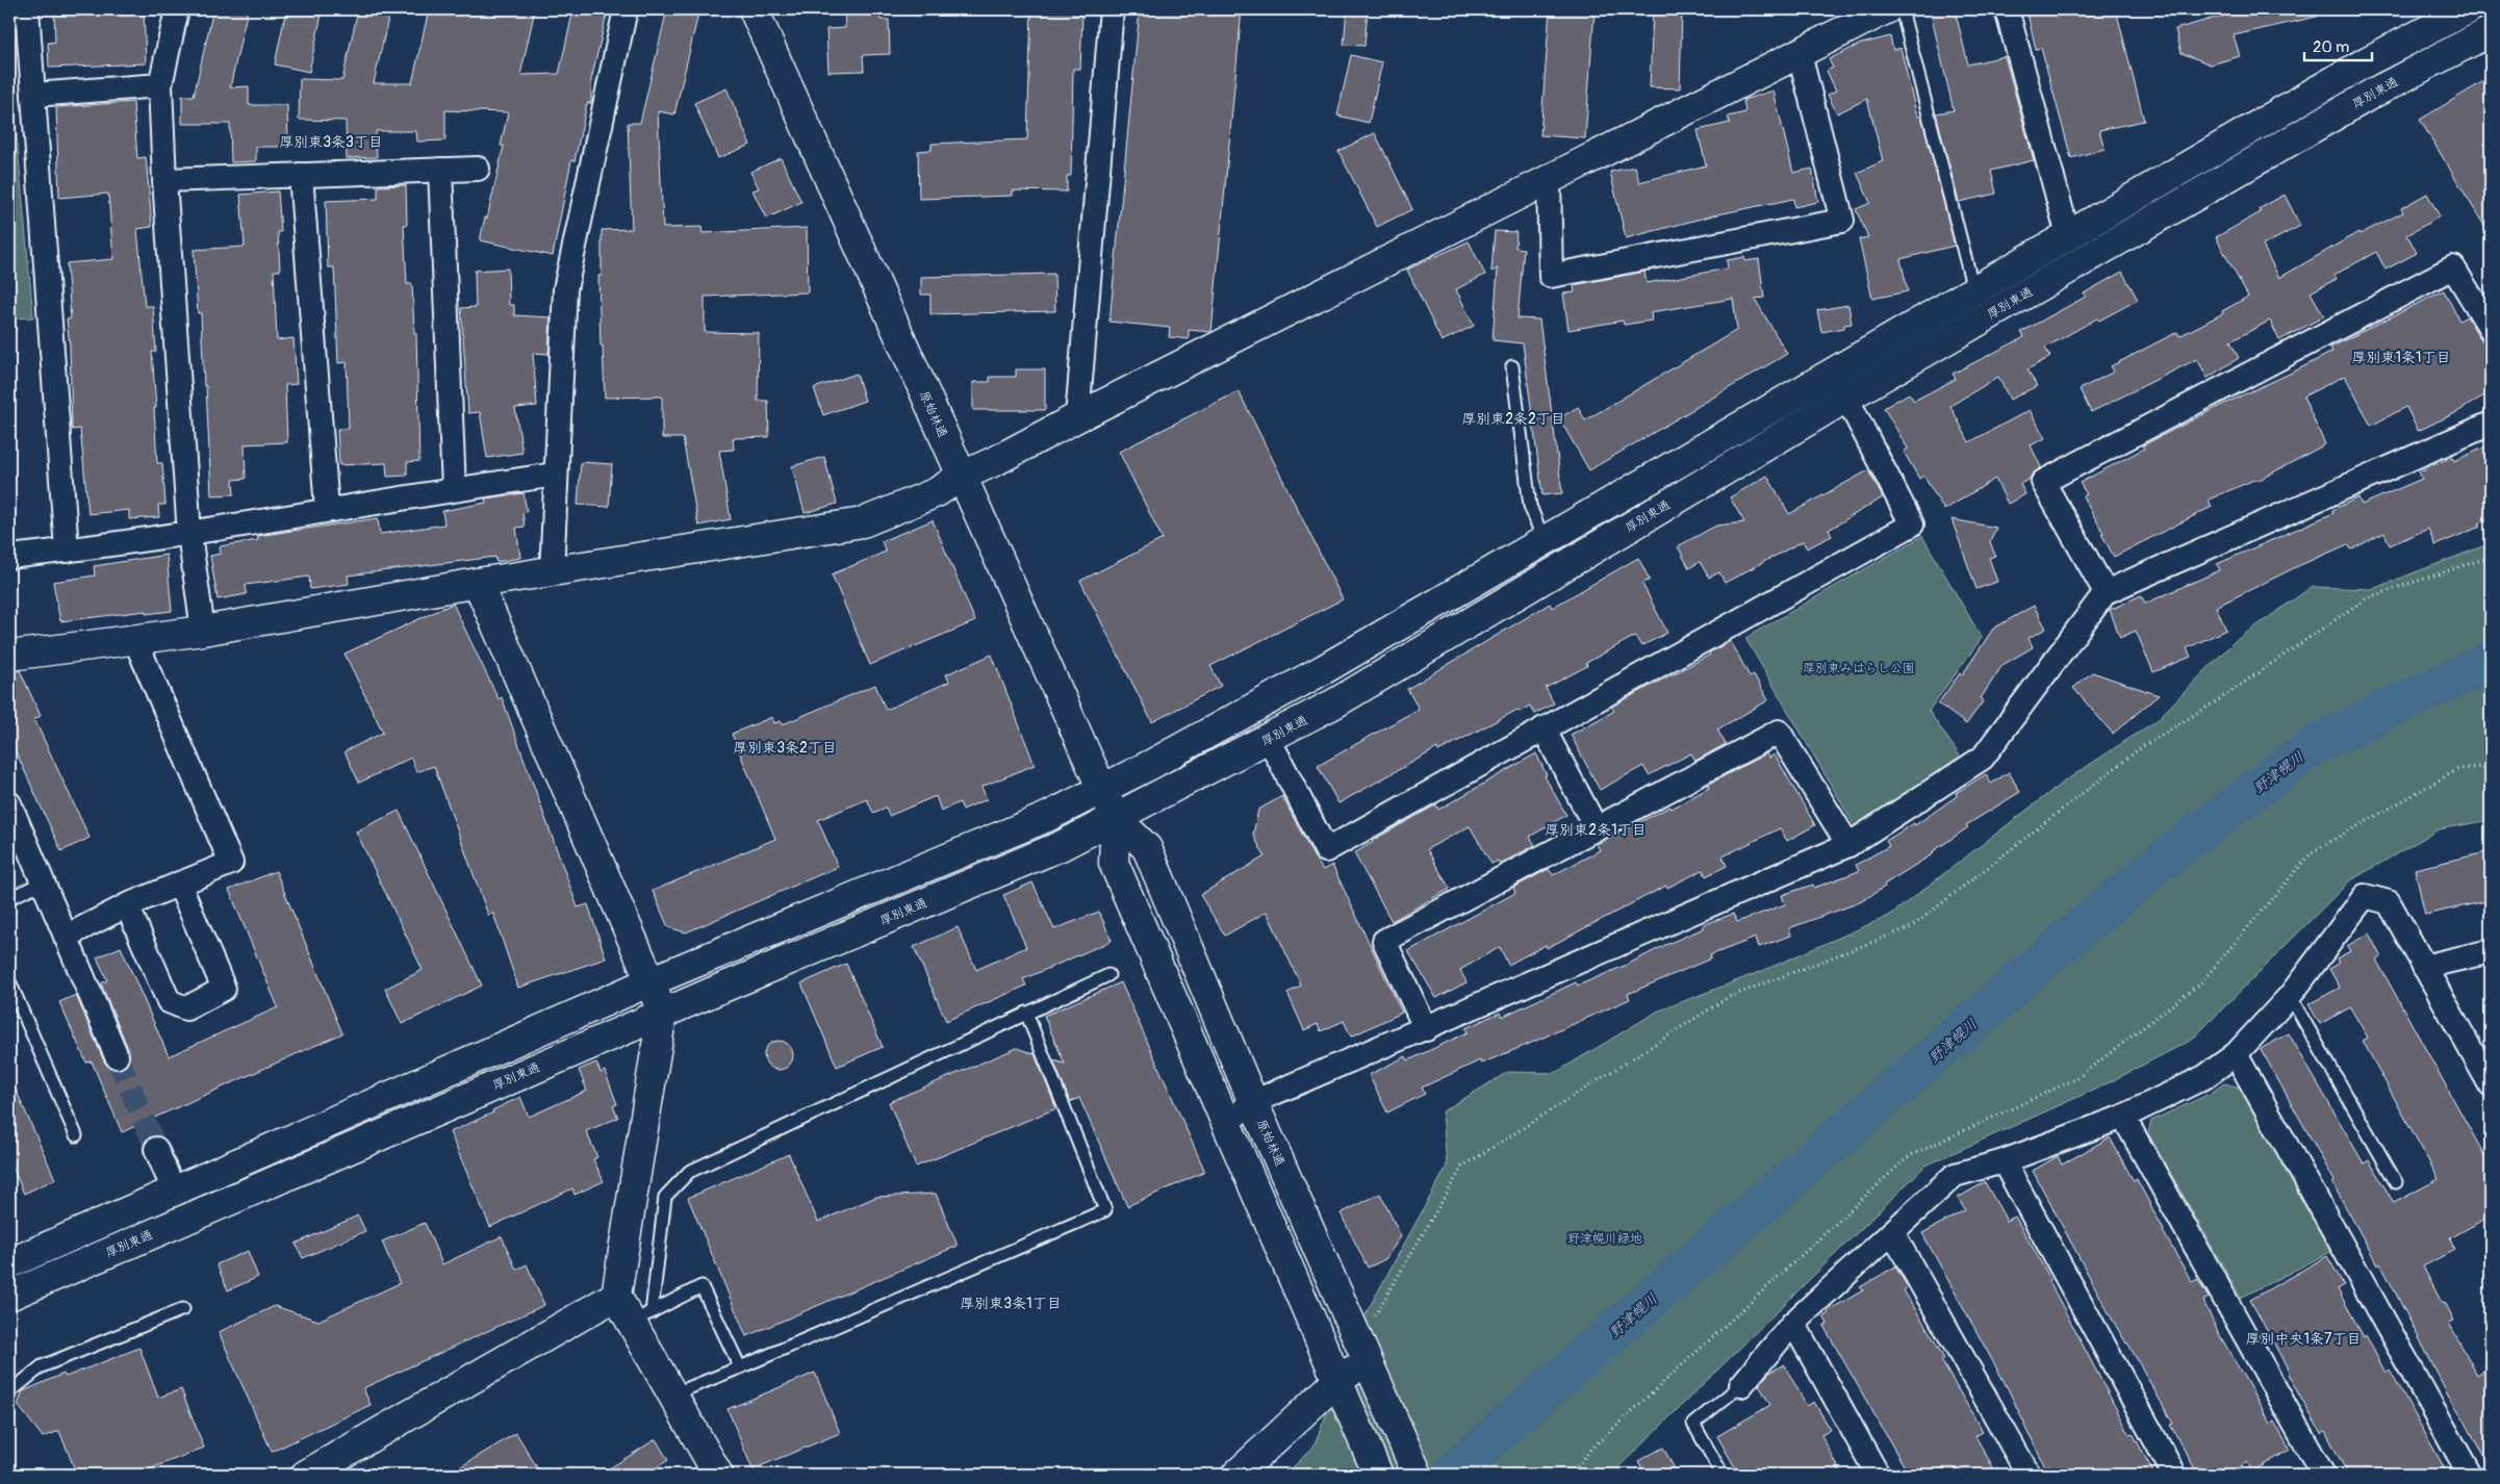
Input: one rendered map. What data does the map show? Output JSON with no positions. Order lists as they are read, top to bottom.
{
  "streets": {
    "street": ["厚別東通", "原始林通"]
  },
  "crossings": [
    ["厚別東通", "原始林通"]
  ],
  "districts": [
    "厚別東3条3丁目",
    "厚別東1条1丁目",
    "厚別東2条2丁目",
    "厚別東3条2丁目",
    "厚別東2条1丁目",
    "厚別東3条1丁目",
    "厚別中央1条7丁目"
  ],
  "water": ["野津幌川"],
  "parks": ["厚別東みはらし公園", "野津幌川緑地"],
  "scale_bar": "20 m"
}
